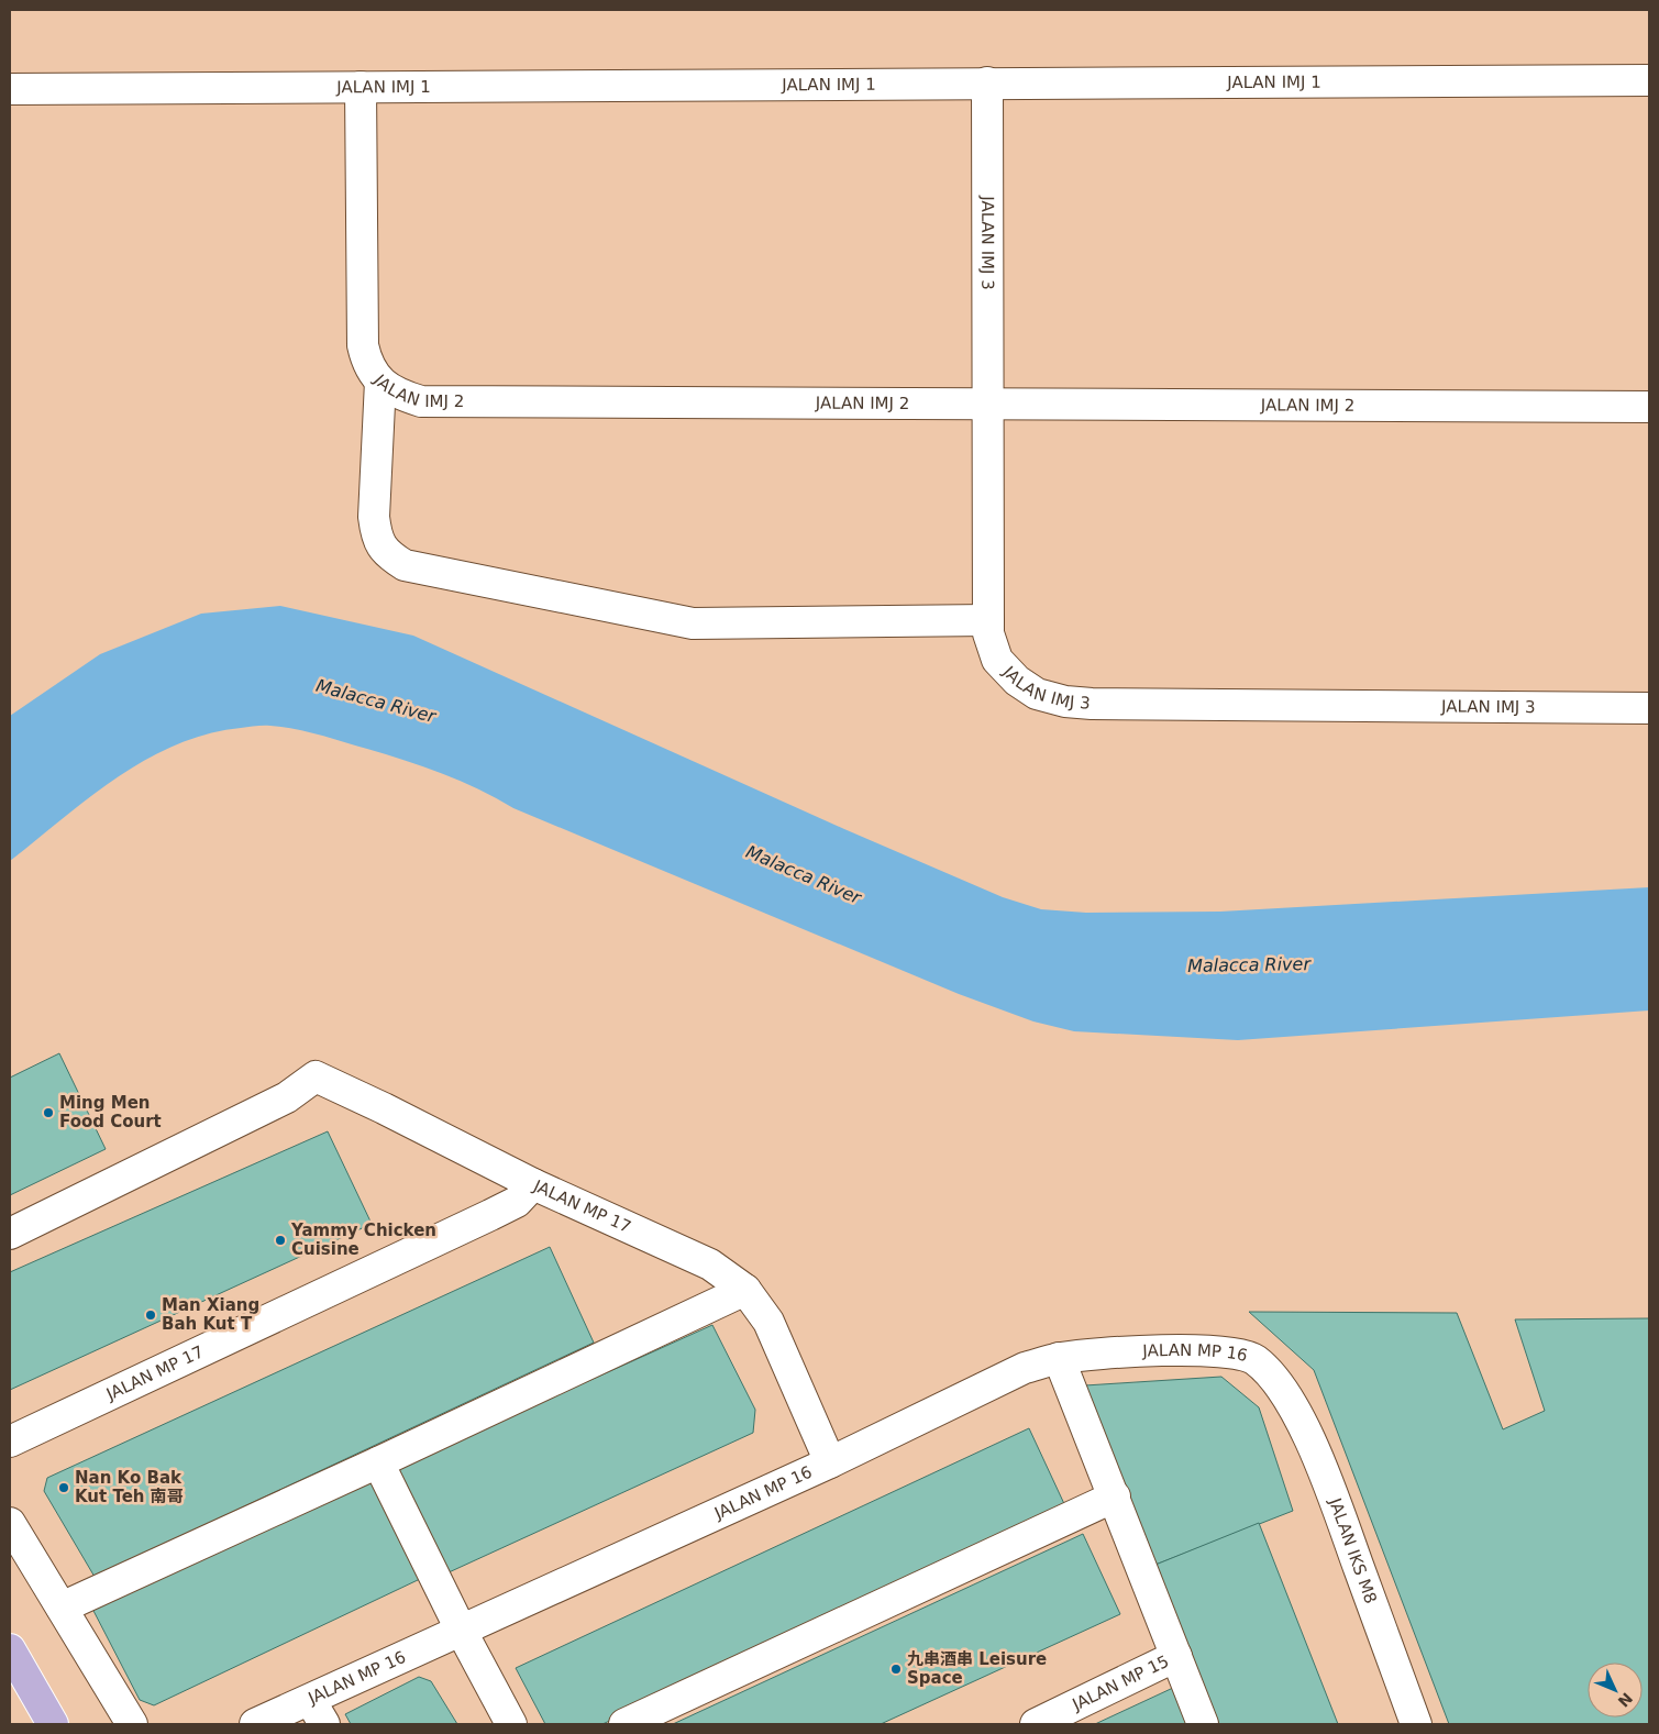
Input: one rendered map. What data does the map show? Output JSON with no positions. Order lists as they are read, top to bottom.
{
  "streets": {
    "street": [
      "JALAN IMJ 1",
      "JALAN IMJ 3",
      "JALAN IMJ 2",
      "JALAN MP 17",
      "JALAN MP 16",
      "JALAN IKS M8",
      "JALAN MP 15"
    ]
  },
  "crossings": [
    ["JALAN IMJ 1", "JALAN IMJ 3"],
    ["JALAN IMJ 1", "JALAN IMJ 2"],
    ["JALAN IMJ 3", "JALAN IMJ 2"],
    ["JALAN MP 17", "JALAN MP 16"],
    ["JALAN MP 16", "JALAN IKS M8"]
  ],
  "water": ["Malacca River"],
  "places": [
    "Ming Men Food Court",
    "Yammy Chicken Cuisine",
    "Man Xiang Bah Kut T",
    "Nan Ko Bak Kut Teh 南哥",
    "九串酒串 Leisure Space"
  ],
  "north": "bottom right"
}
